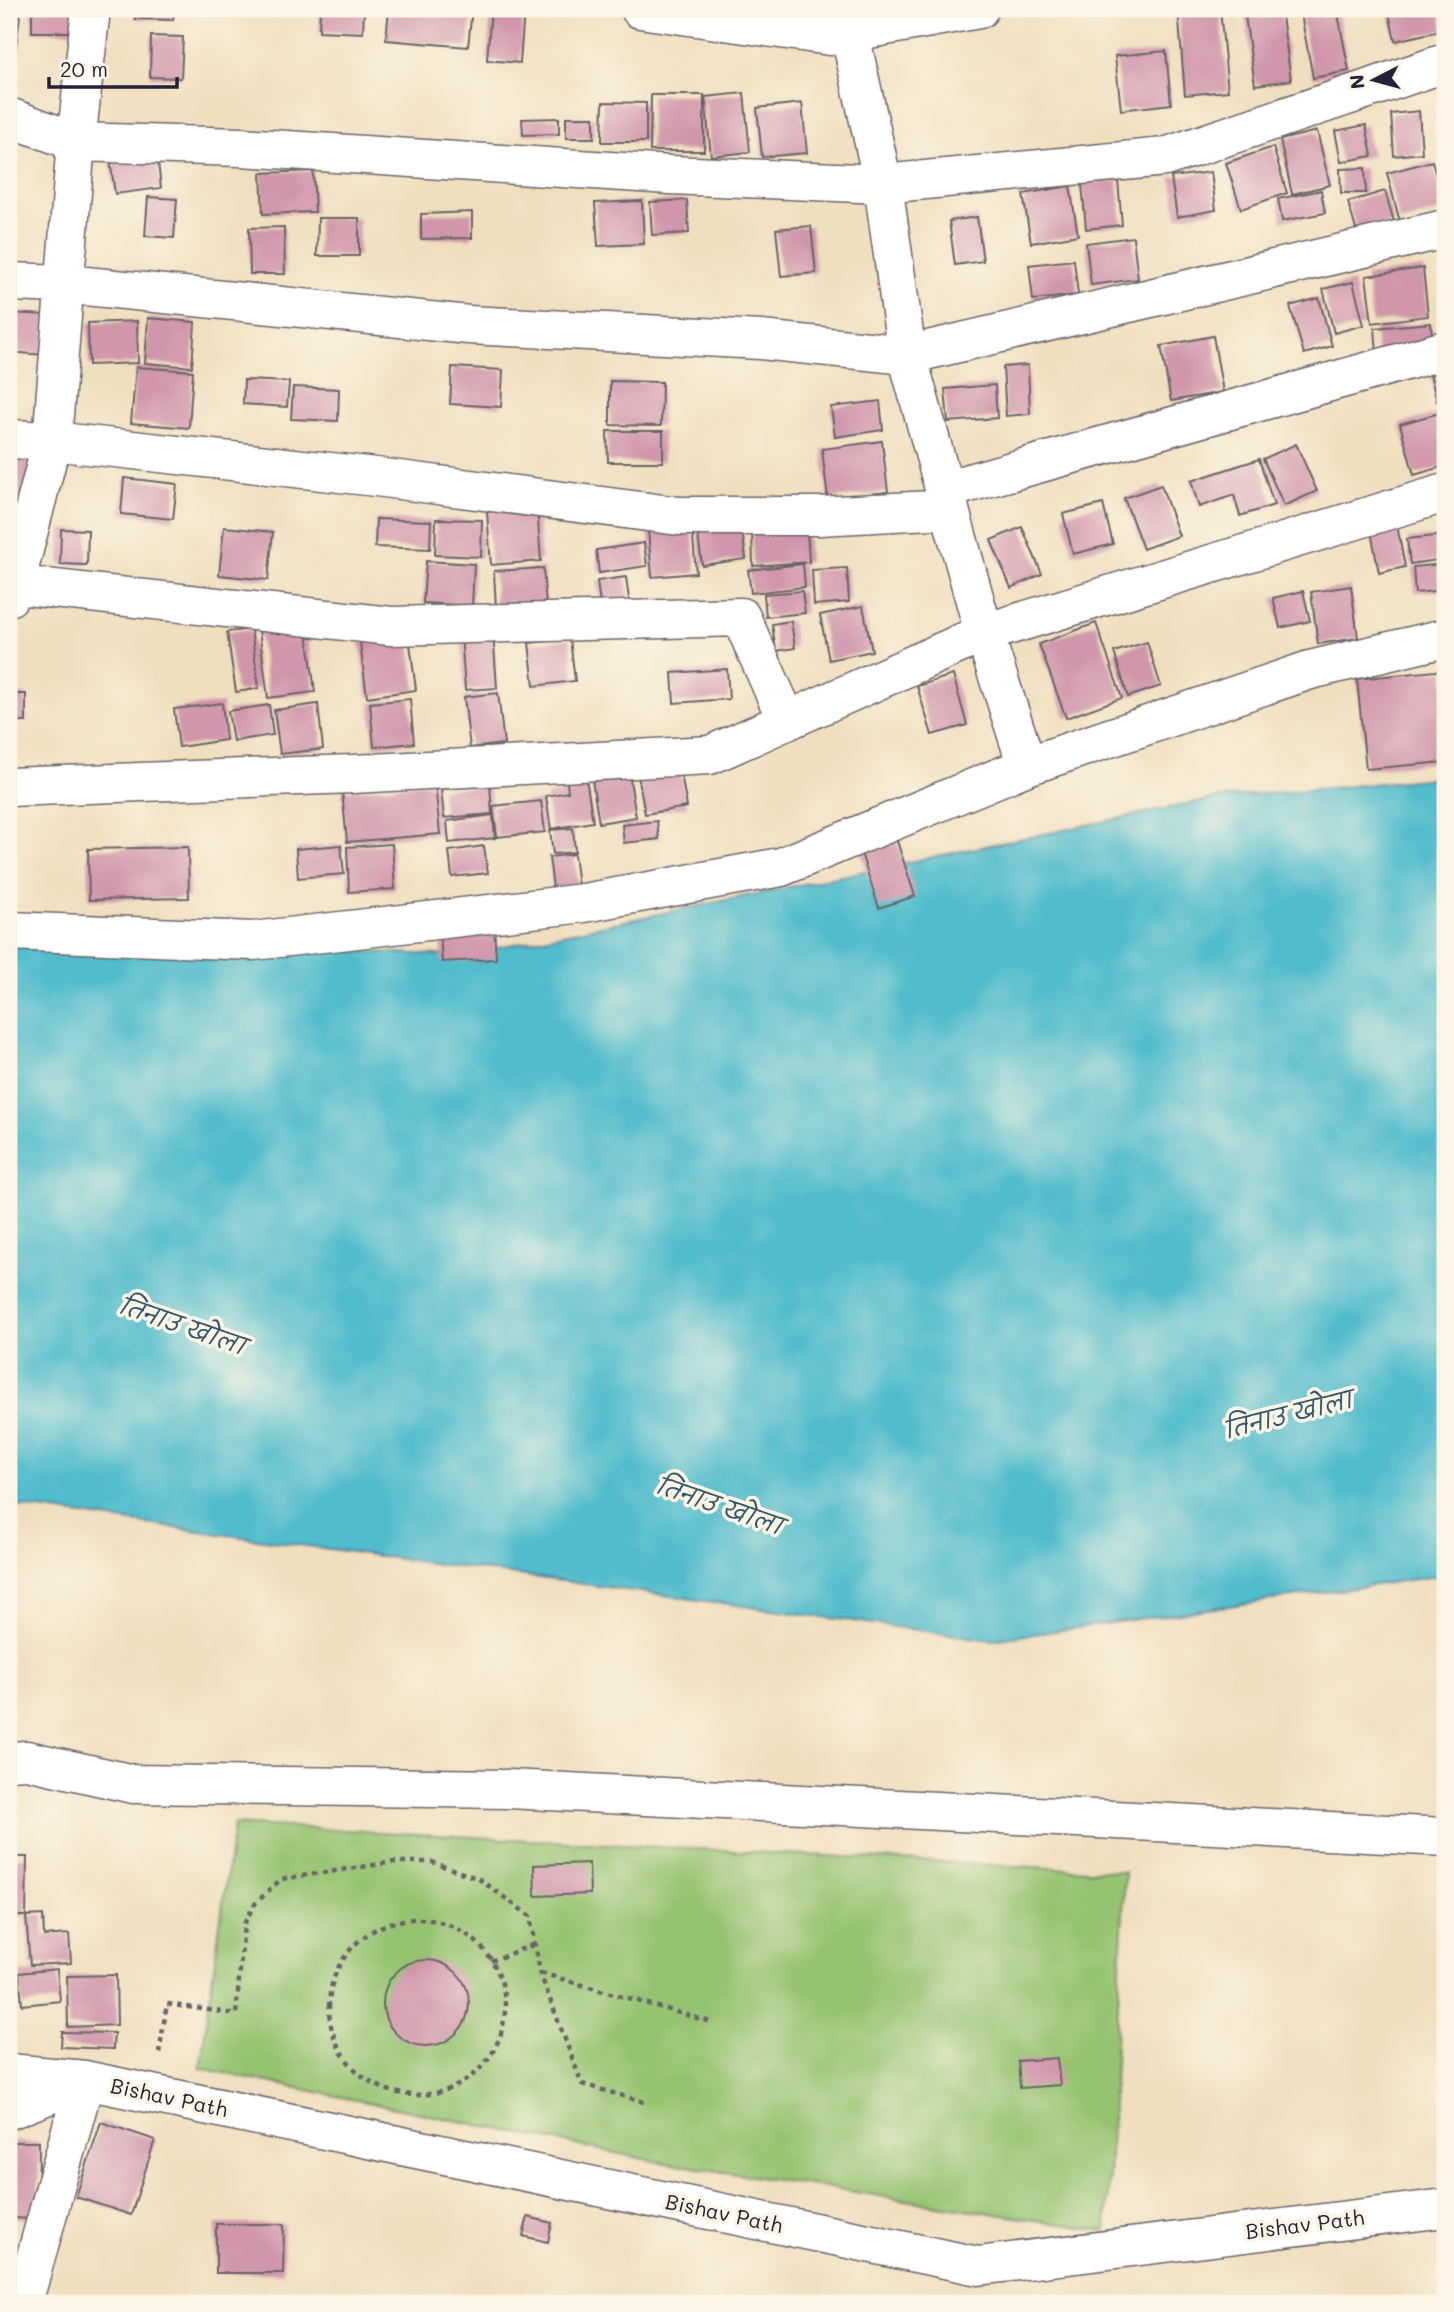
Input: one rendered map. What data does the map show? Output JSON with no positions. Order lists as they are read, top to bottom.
{
  "streets": {
    "street": ["Bishav Path"]
  },
  "water": ["तिनाउ खोला"],
  "scale_bar": "20 m",
  "north": "left"
}
